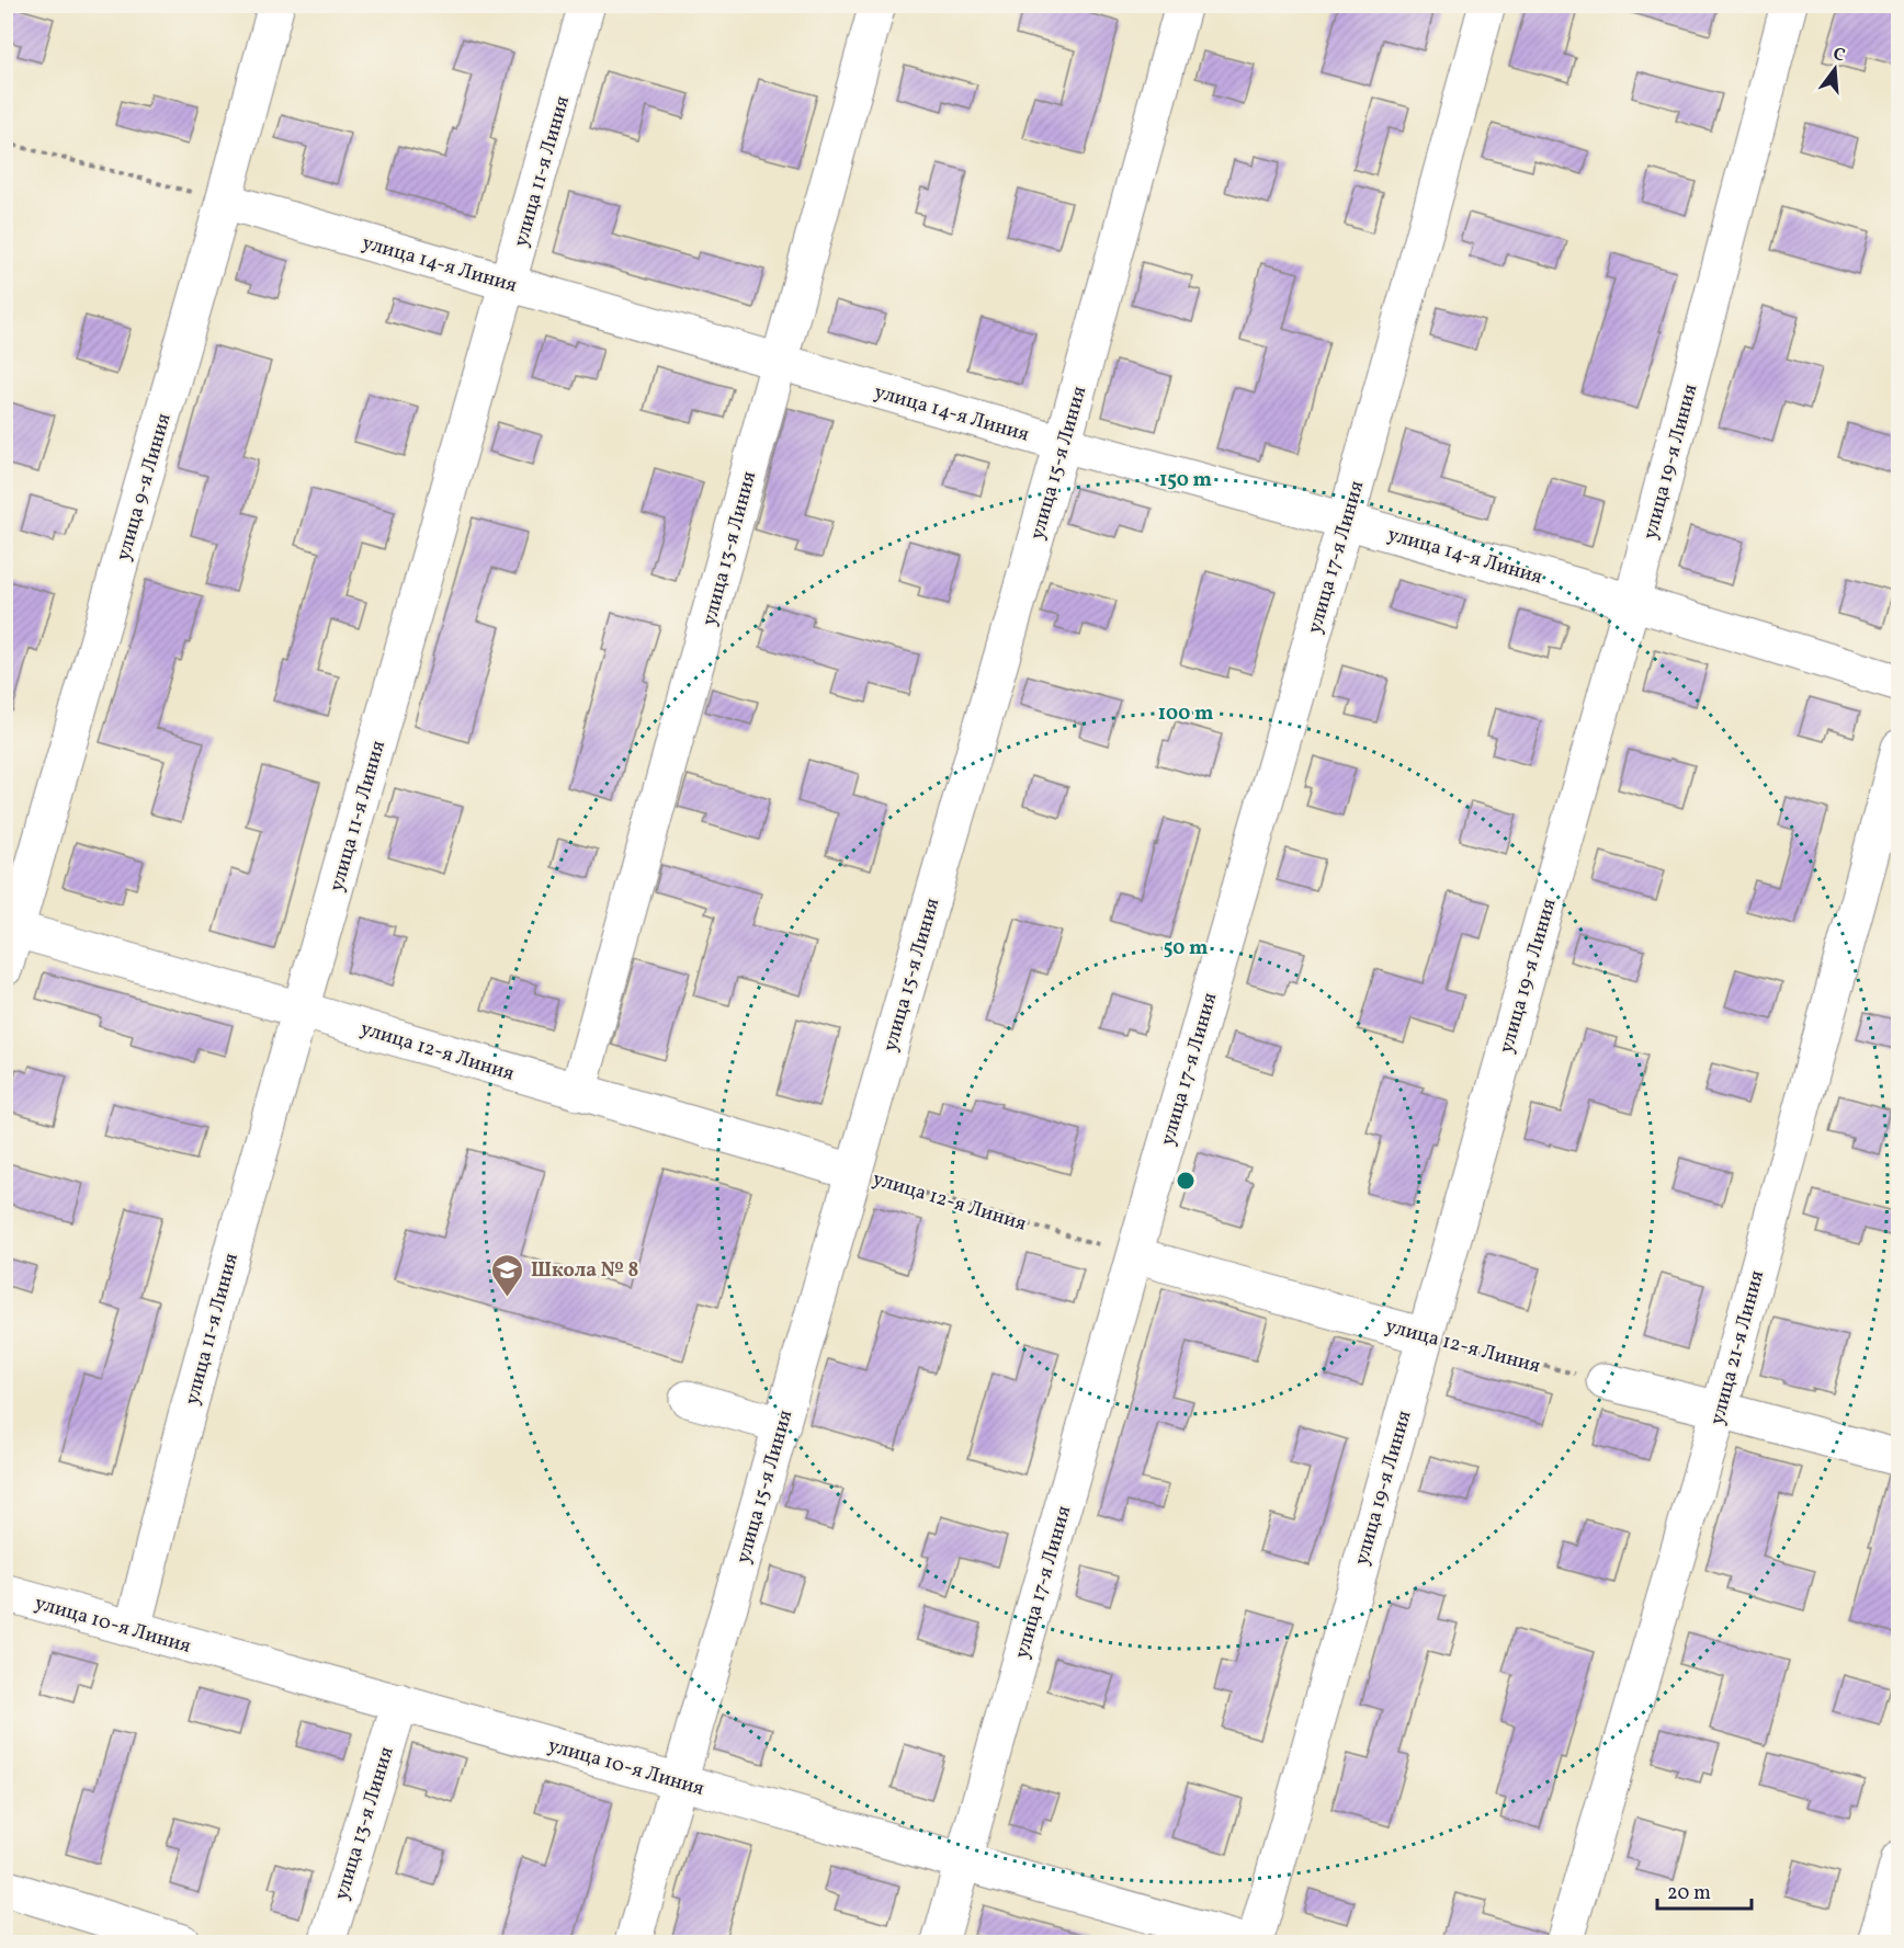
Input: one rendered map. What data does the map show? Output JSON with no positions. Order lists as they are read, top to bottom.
{
  "streets": {
    "street": [
      "улица 11-я Линия",
      "улица 14-я Линия",
      "улица 19-я Линия",
      "улица 15-я Линия",
      "улица 9-я Линия",
      "улица 13-я Линия",
      "улица 17-я Линия",
      "улица 12-я Линия",
      "улица 21-я Линия",
      "улица 10-я Линия"
    ]
  },
  "crossings": [
    ["улица 11-я Линия", "улица 14-я Линия"],
    ["улица 11-я Линия", "улица 12-я Линия"],
    ["улица 11-я Линия", "улица 10-я Линия"],
    ["улица 14-я Линия", "улица 19-я Линия"],
    ["улица 14-я Линия", "улица 15-я Линия"],
    ["улица 14-я Линия", "улица 9-я Линия"],
    ["улица 14-я Линия", "улица 13-я Линия"],
    ["улица 14-я Линия", "улица 17-я Линия"],
    ["улица 19-я Линия", "улица 12-я Линия"],
    ["улица 15-я Линия", "улица 12-я Линия"],
    ["улица 15-я Линия", "улица 10-я Линия"],
    ["улица 9-я Линия", "улица 12-я Линия"],
    ["улица 13-я Линия", "улица 12-я Линия"],
    ["улица 13-я Линия", "улица 10-я Линия"],
    ["улица 17-я Линия", "улица 12-я Линия"],
    ["улица 17-я Линия", "улица 10-я Линия"]
  ],
  "places": {
    "school or university": ["Школа № 8"]
  },
  "scale_bar": "20 m",
  "north": "top",
  "rings": ["150 m", "100 m", "50 m"]
}
